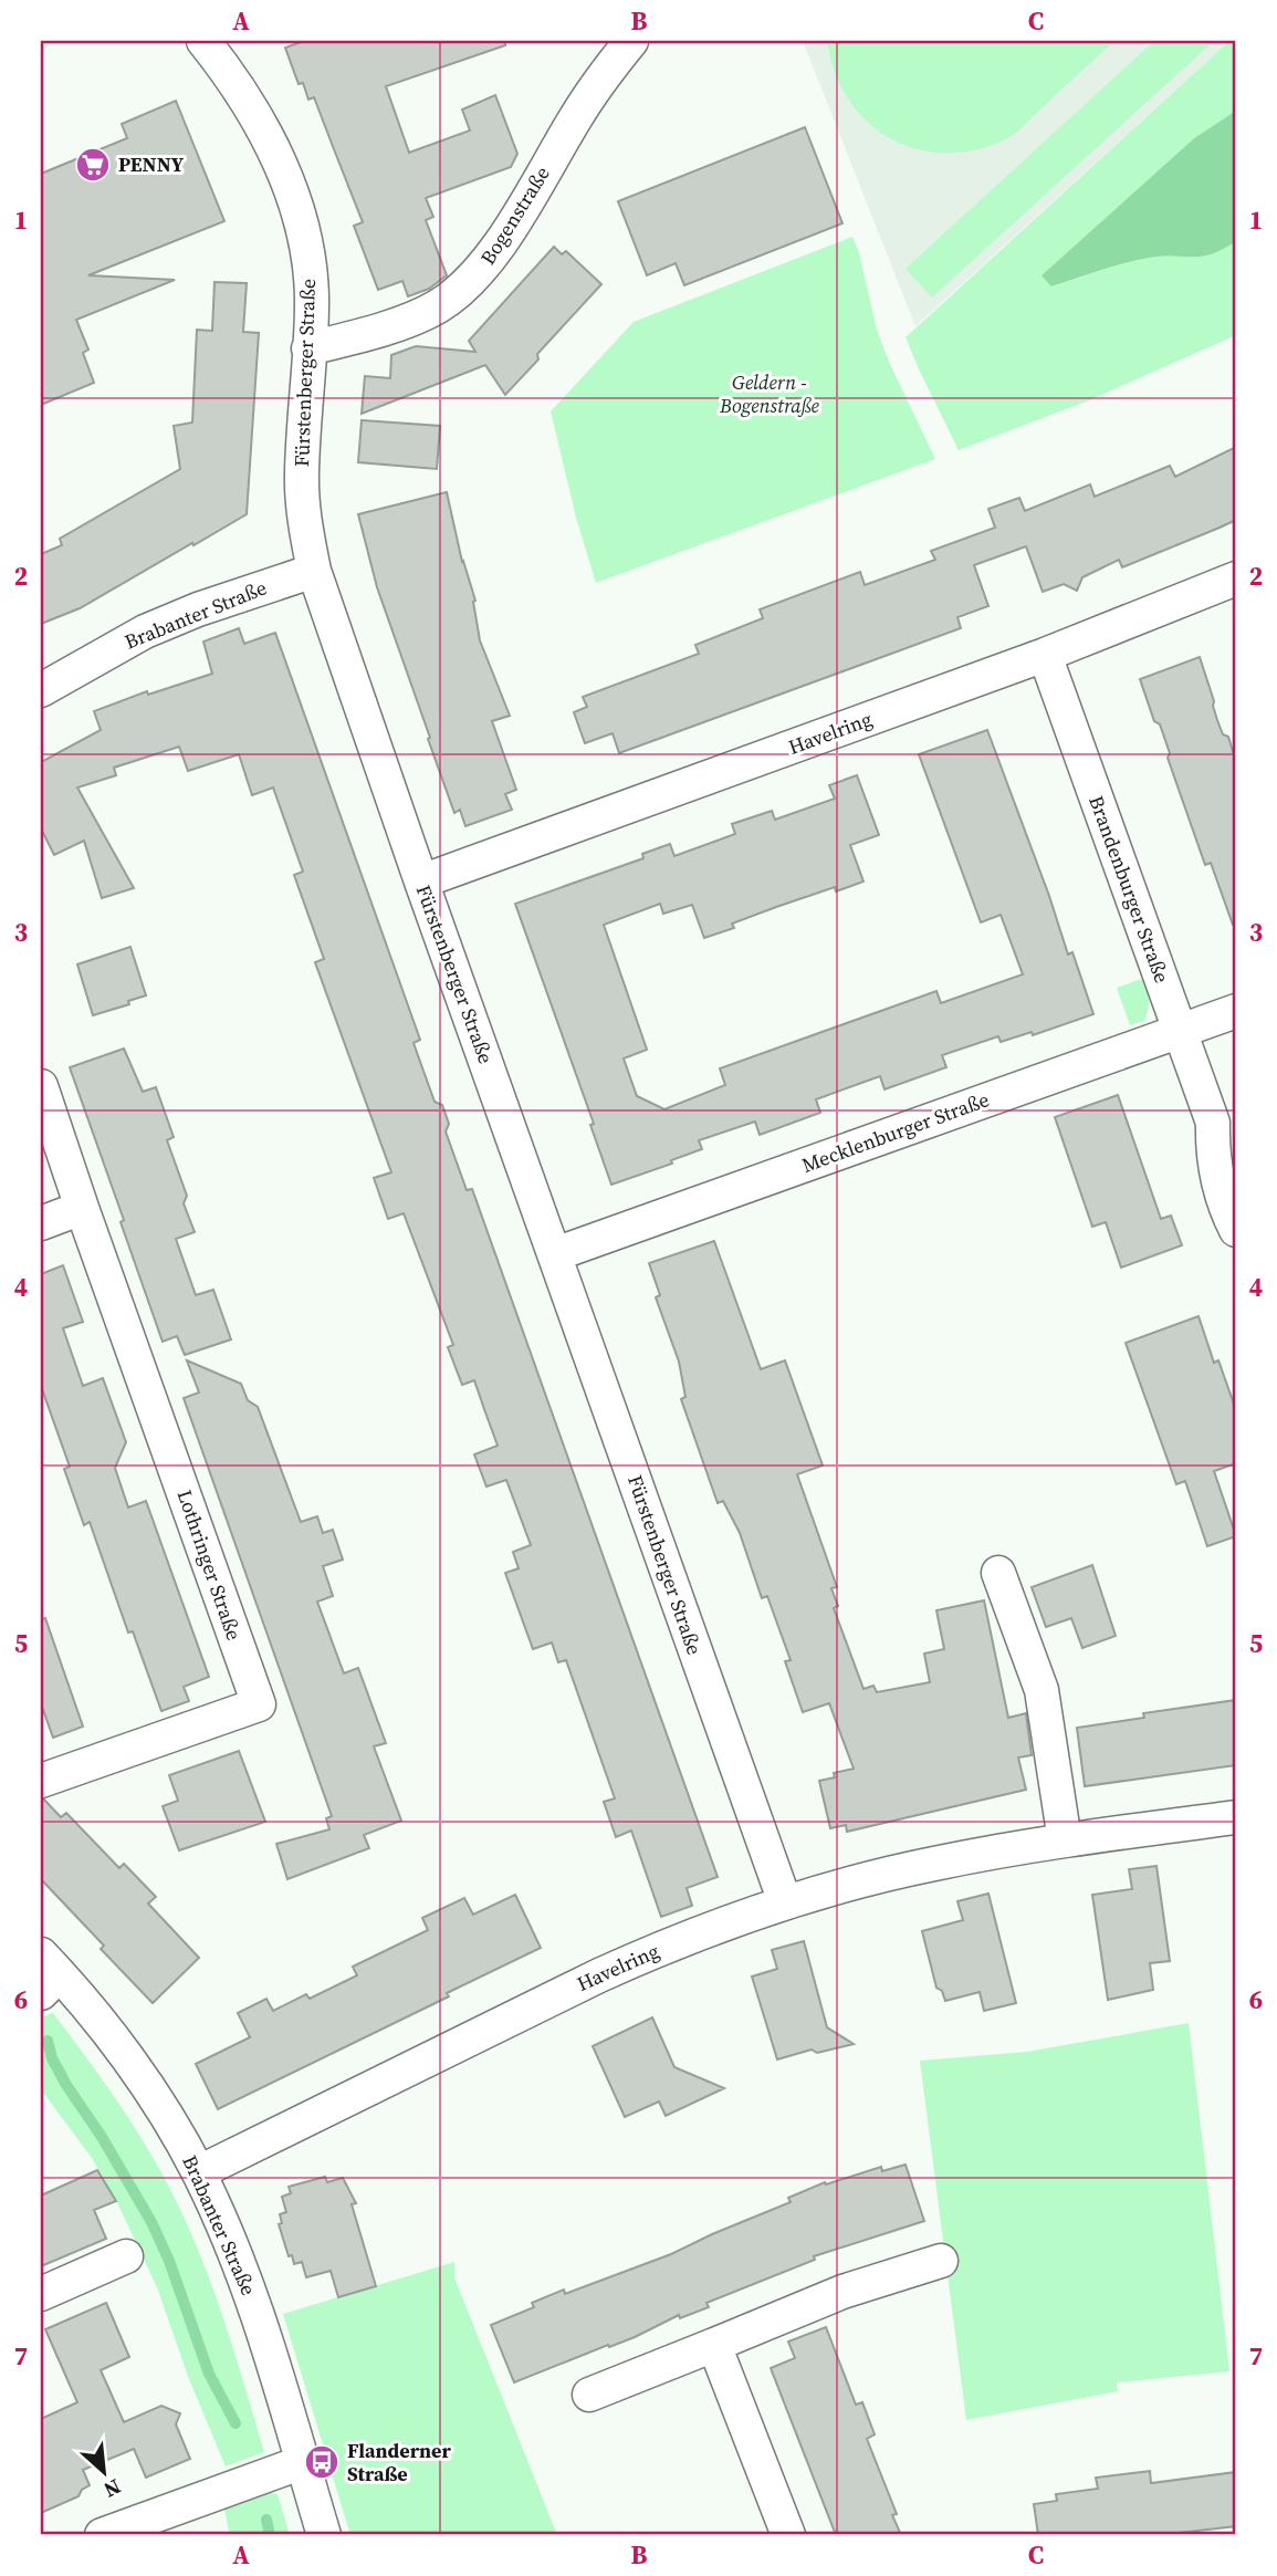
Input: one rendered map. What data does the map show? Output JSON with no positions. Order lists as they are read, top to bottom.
{
  "streets": {
    "street": [
      "Bogenstraße",
      "Fürstenberger Straße",
      "Brabanter Straße",
      "Havelring",
      "Brandenburger Straße",
      "Mecklenburger Straße",
      "Lothringer Straße"
    ]
  },
  "crossings": [
    ["Bogenstraße", "Fürstenberger Straße"],
    ["Fürstenberger Straße", "Brabanter Straße"],
    ["Fürstenberger Straße", "Havelring"],
    ["Fürstenberger Straße", "Mecklenburger Straße"],
    ["Brabanter Straße", "Havelring"],
    ["Havelring", "Brandenburger Straße"],
    ["Brandenburger Straße", "Mecklenburger Straße"]
  ],
  "parks": ["Geldern - Bogenstraße"],
  "places": {
    "supermarket": ["PENNY"],
    "bus stop": ["Flanderner Straße"]
  },
  "north": "bottom right",
  "grid": {
    "columns": ["A", "B", "C"],
    "rows": [
      "1",
      "2",
      "3",
      "4",
      "5",
      "6",
      "7"
    ]
  }
}
